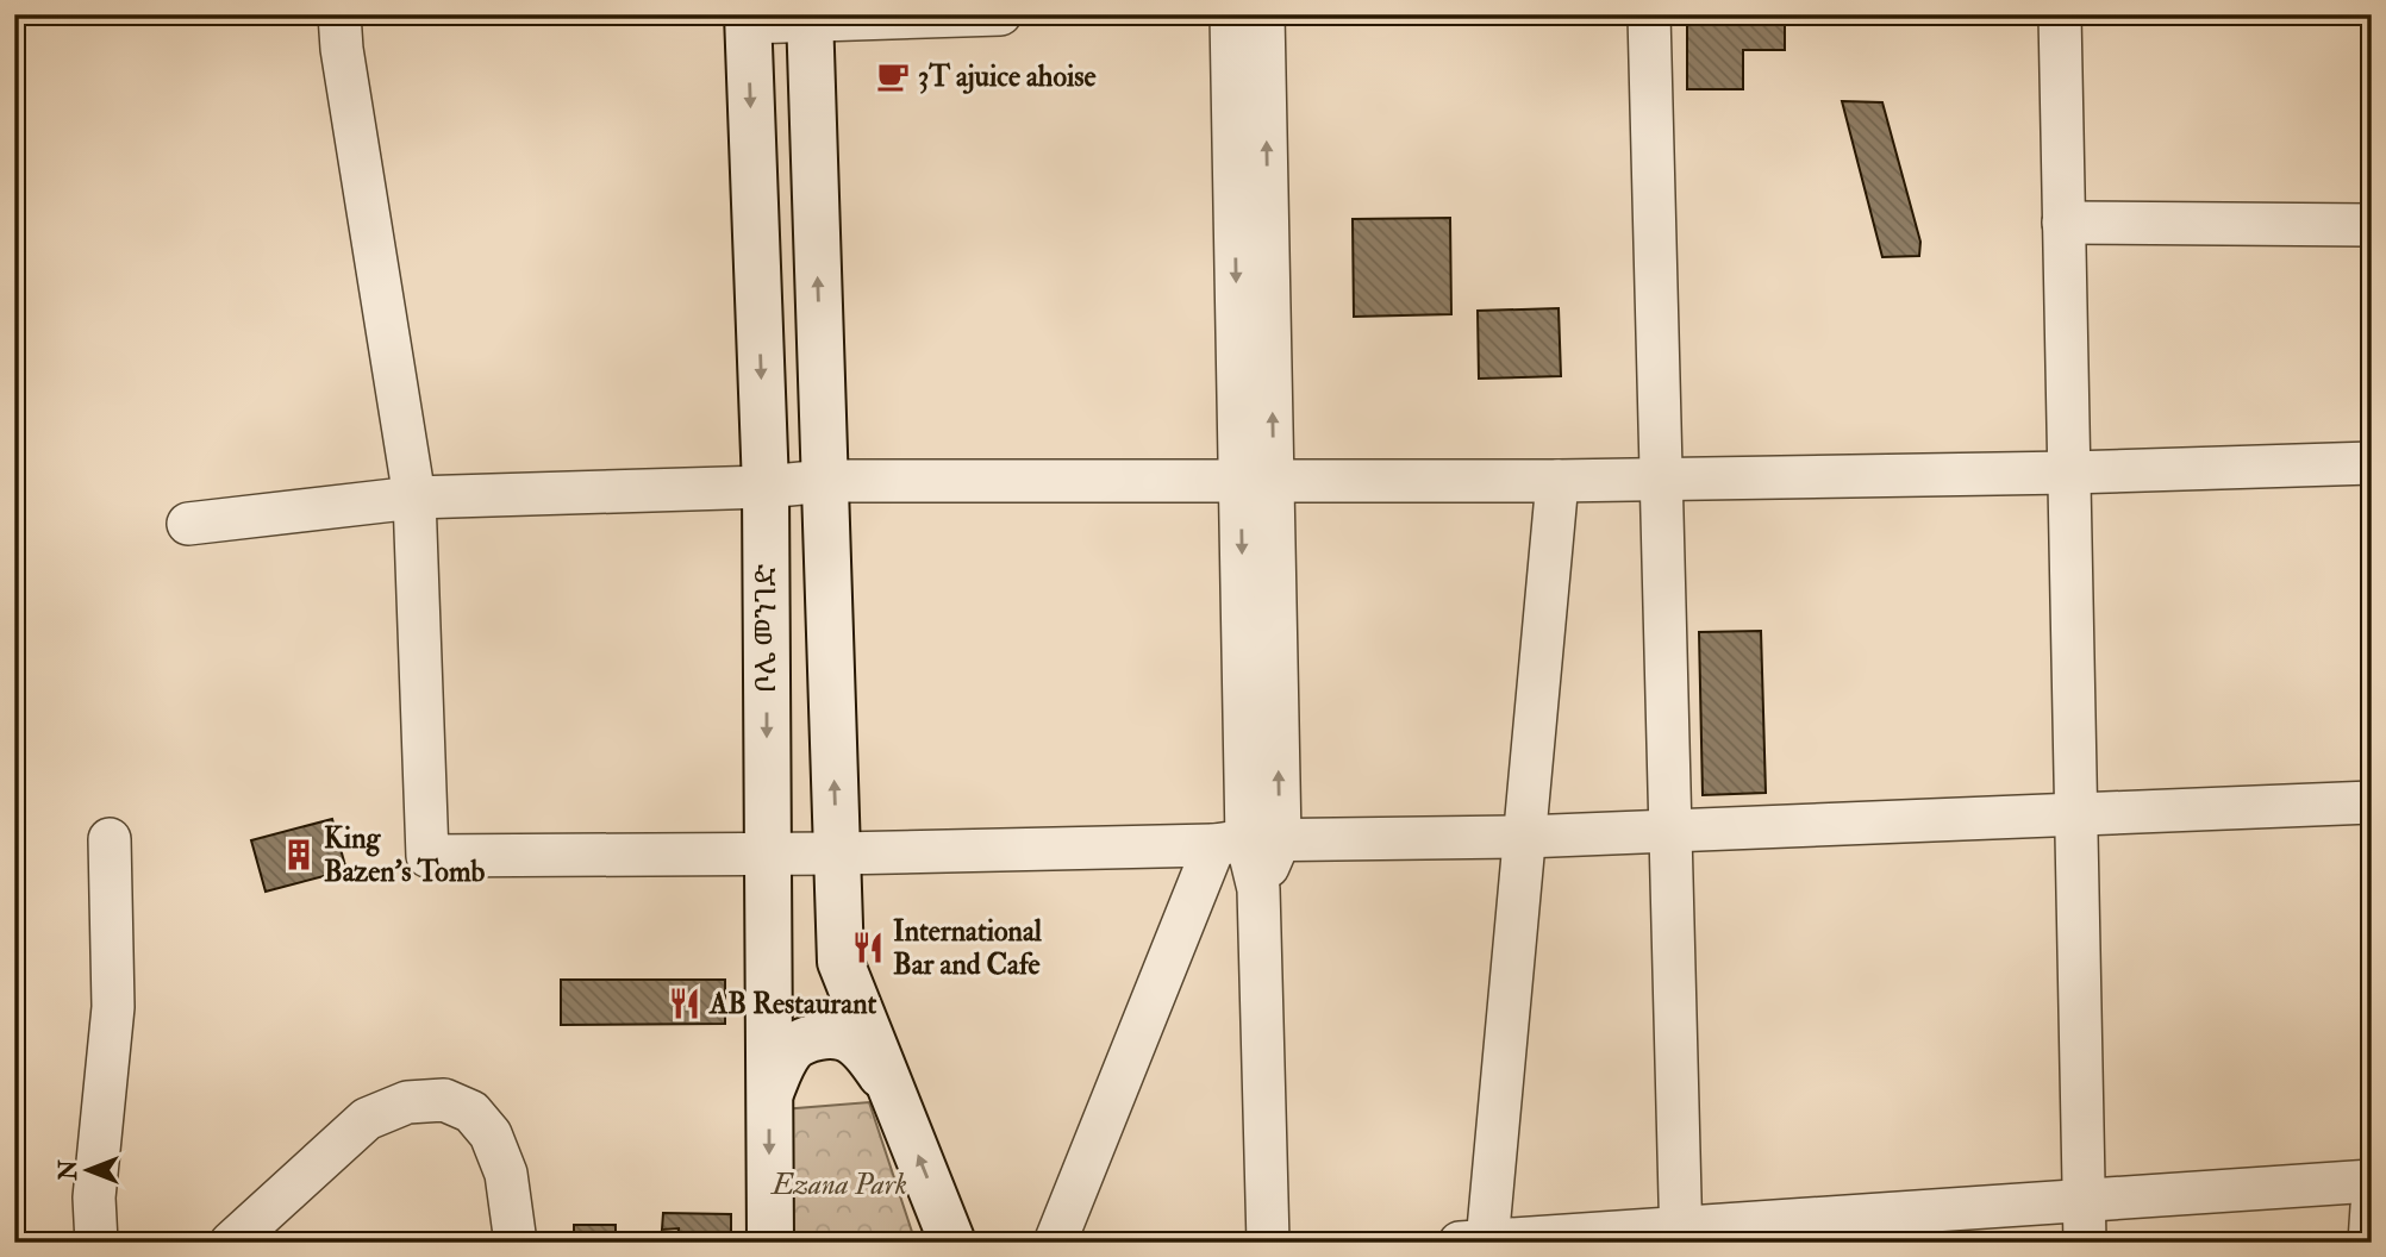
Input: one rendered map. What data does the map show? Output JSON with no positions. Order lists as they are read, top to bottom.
{
  "streets": {
    "main road": ["ቦሌ መንገድ"]
  },
  "parks": ["Ezana Park"],
  "places": {
    "cafe": ["3T ajuice ahoise"],
    "building": ["King Bazen's Tomb"],
    "restaurant": ["International Bar and Cafe", "AB Restaurant"]
  },
  "north": "left"
}
